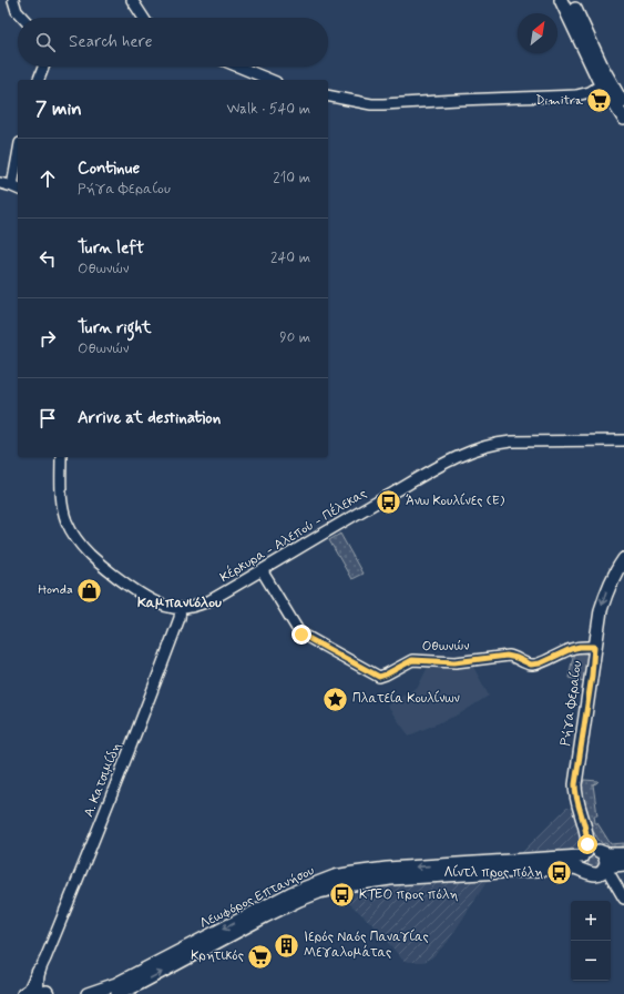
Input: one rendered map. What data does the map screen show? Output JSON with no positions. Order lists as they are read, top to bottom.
{
  "streets": {
    "main road": [
      "Κέρκυρα - Αλεπού - Πέλεκας",
      "Οθωνών",
      "Ρήγα Φεραίου",
      "Α. Κατσιμίδη",
      "Λεωφόρος Επτανήσου"
    ]
  },
  "crossings": [
    ["Κέρκυρα - Αλεπού - Πέλεκας", "Οθωνών"],
    ["Κέρκυρα - Αλεπού - Πέλεκας", "Α. Κατσιμίδη"],
    ["Οθωνών", "Ρήγα Φεραίου"],
    ["Ρήγα Φεραίου", "Λεωφόρος Επτανήσου"]
  ],
  "districts": ["Καμπανιόλου"],
  "places": {
    "supermarket": ["Dimitra", "Κρητικός"],
    "bus stop": ["Άνω Κουλίνες (E)", "Λίντλ προς πόλη", "ΚΤΕΟ προς πόλη"],
    "shop": ["Honda"],
    "place": ["Πλατεία Κουλίνων"],
    "building": ["Ιερός Ναός Παναγίας Μεγαλομάτας"]
  },
  "north": "top right",
  "page": {
    "search": "Search here",
    "heading": ["7 min", "Walk · 540 m"],
    "list": [
      ["Continue", "Ρήγα Φεραίου", "210 m"],
      ["Turn left", "Οθωνών", "240 m"],
      ["Turn right", "Οθωνών", "90 m"],
      "Arrive at destination"
    ],
    "map_buttons": ["+", "−"]
  }
}
